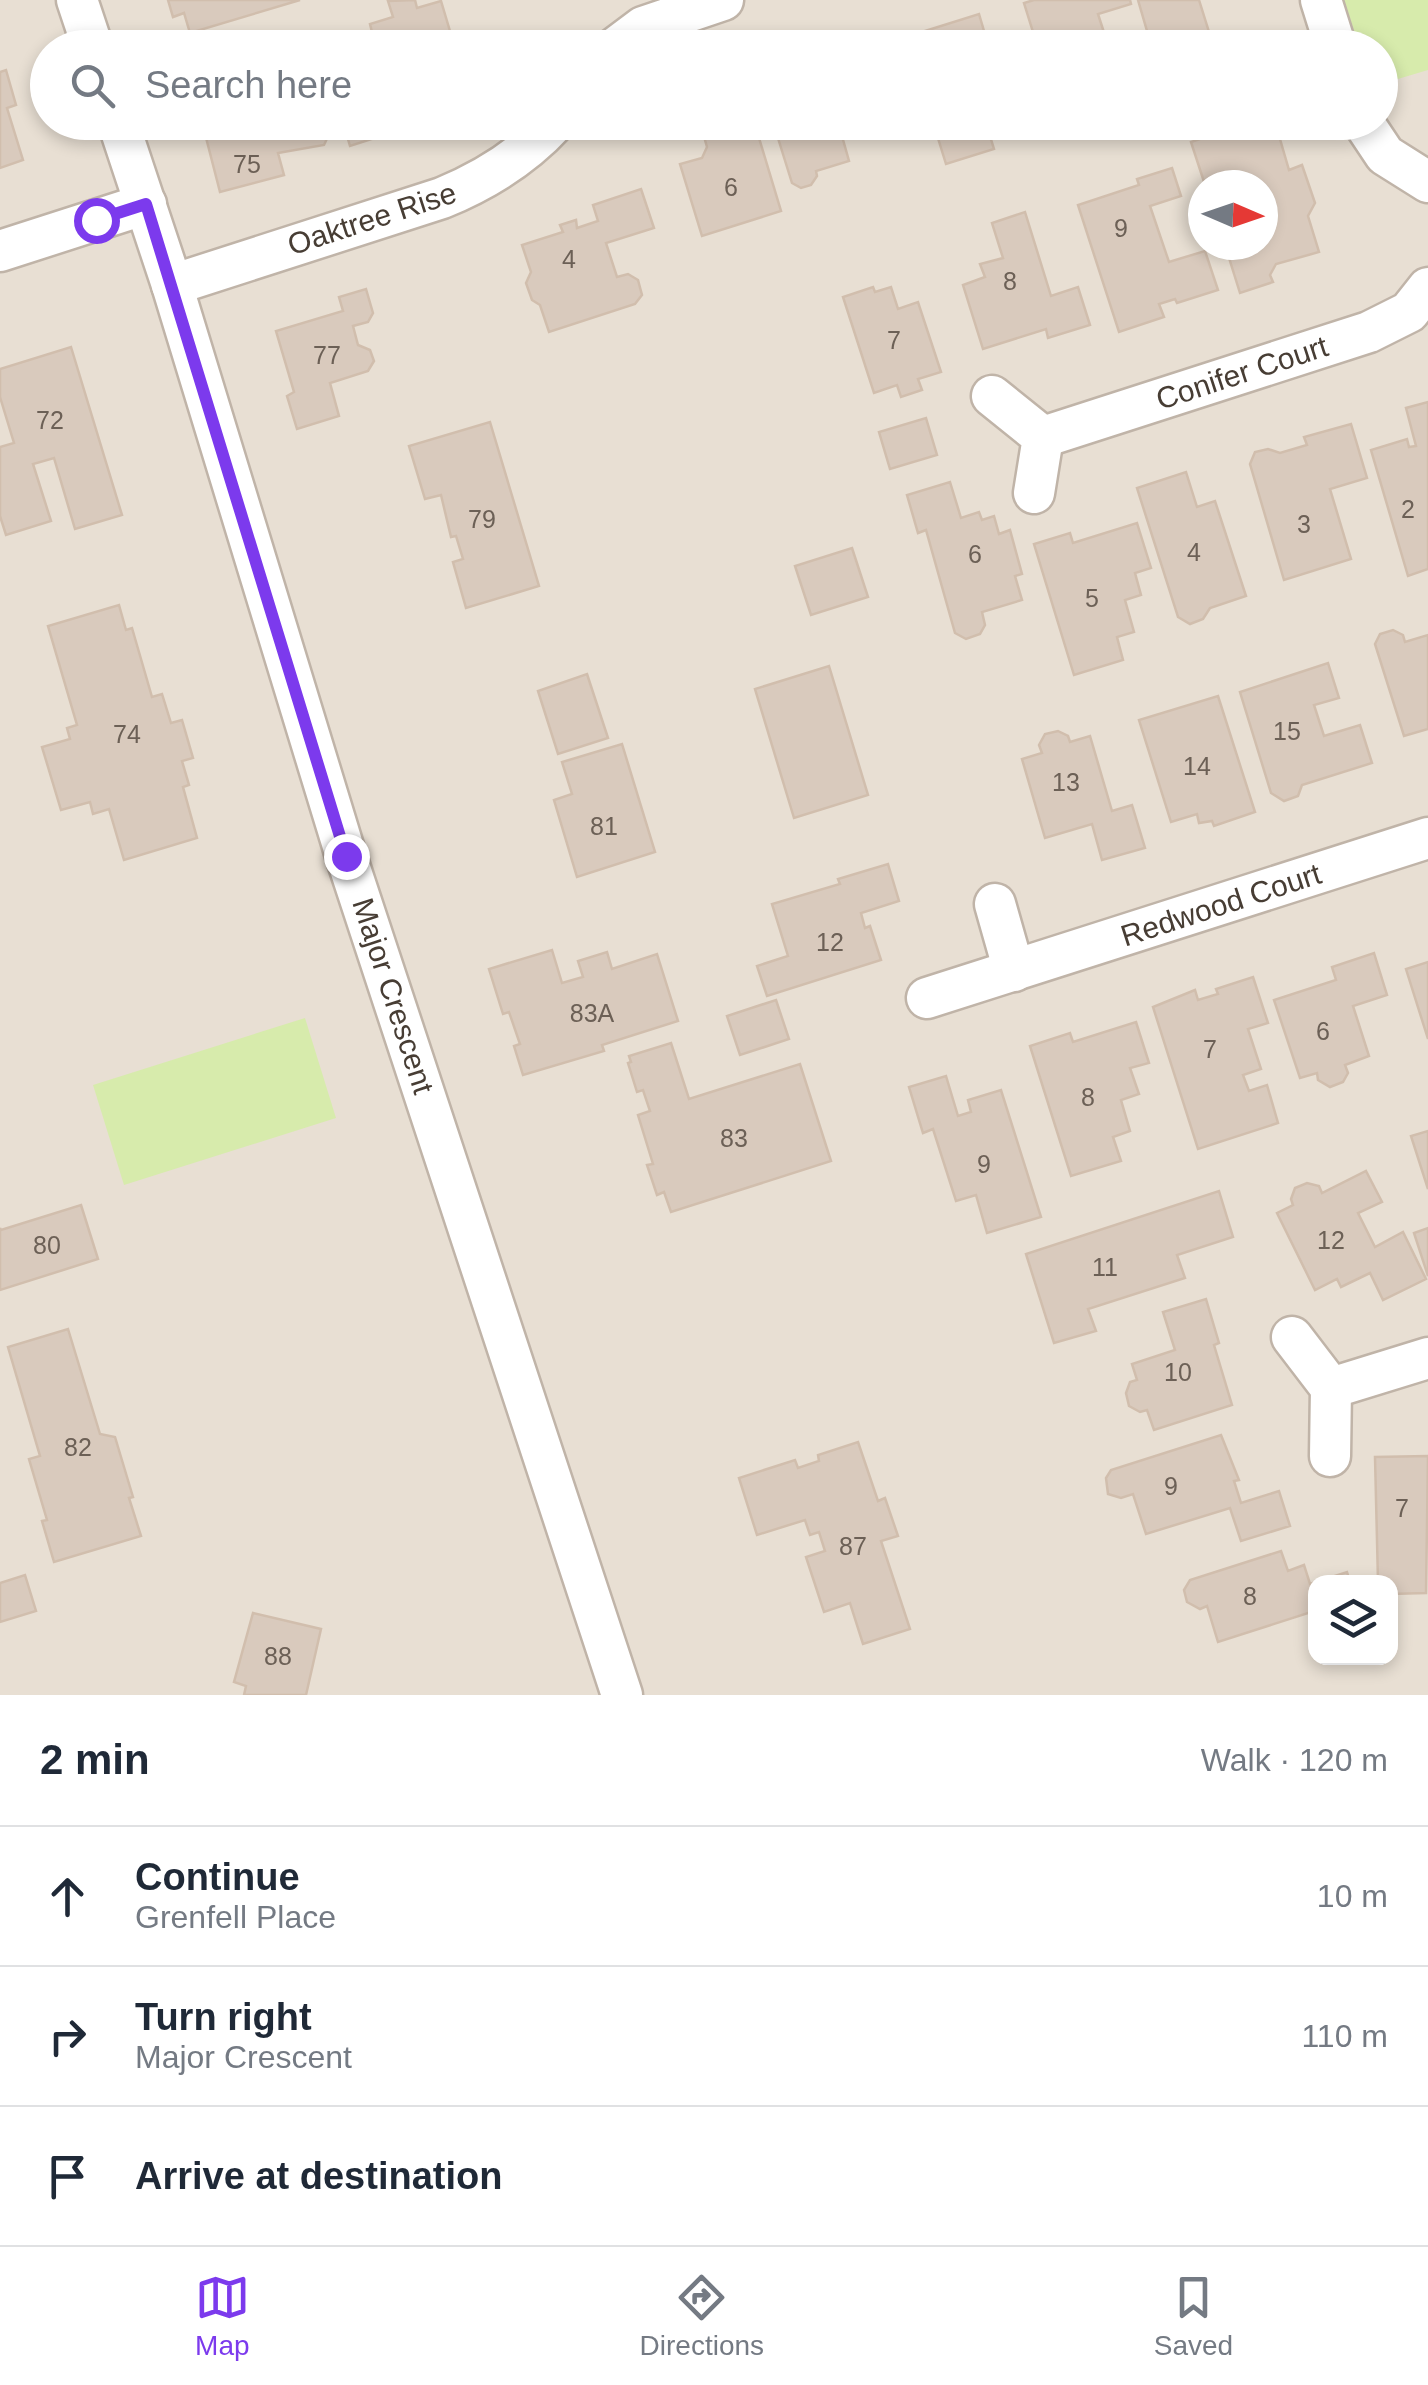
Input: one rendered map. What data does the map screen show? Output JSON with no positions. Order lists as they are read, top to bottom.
{
  "streets": {
    "street": [
      "Oaktree Rise",
      "Conifer Court",
      "Redwood Court",
      "Major Crescent"
    ]
  },
  "crossings": [
    ["Oaktree Rise", "Major Crescent"]
  ],
  "house_numbers": [
    "75",
    "6",
    "9",
    "4",
    "8",
    "7",
    "77",
    "72",
    "2",
    "79",
    "3",
    "4",
    "6",
    "5",
    "15",
    "74",
    "14",
    "13",
    "81",
    "12",
    "83A",
    "6",
    "7",
    "8",
    "83",
    "9",
    "12",
    "80",
    "11",
    "10",
    "82",
    "9",
    "7",
    "87",
    "8",
    "88"
  ],
  "north": "right",
  "page": {
    "search": "Search here",
    "heading": ["2 min", "Walk · 120 m"],
    "list": [
      ["Continue", "Grenfell Place", "10 m"],
      ["Turn right", "Major Crescent", "110 m"],
      "Arrive at destination"
    ],
    "nav": ["Map", "Directions", "Saved"]
  }
}
